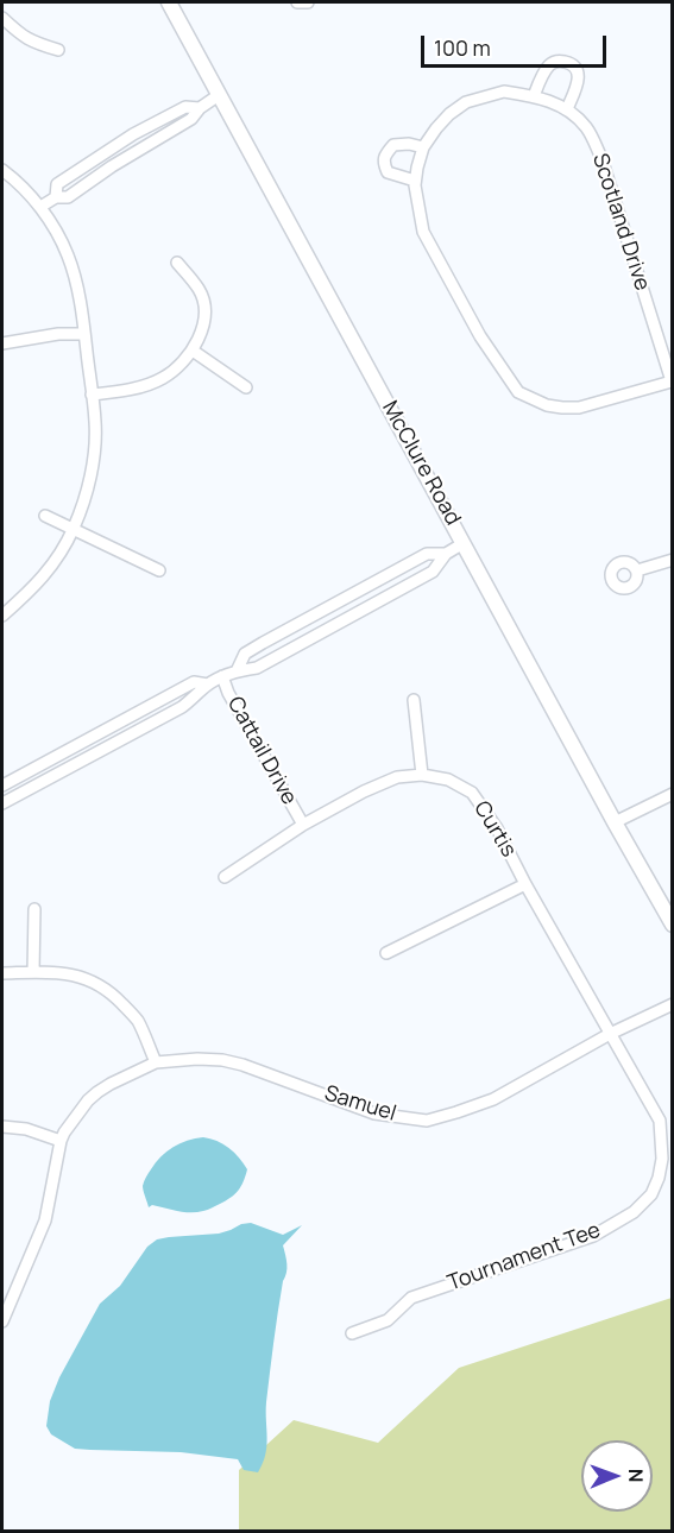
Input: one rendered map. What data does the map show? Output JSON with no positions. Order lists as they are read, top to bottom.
{
  "streets": {
    "street": [
      "Scotland Drive",
      "McClure Road",
      "Cattail Drive",
      "Curtis",
      "Samuel",
      "Tournament Tee"
    ]
  },
  "crossings": [
    ["Cattail Drive", "Curtis"],
    ["Curtis", "Samuel"],
    ["Curtis", "Tournament Tee"],
    ["Samuel", "Tournament Tee"]
  ],
  "scale_bar": "100 m",
  "north": "right"
}
